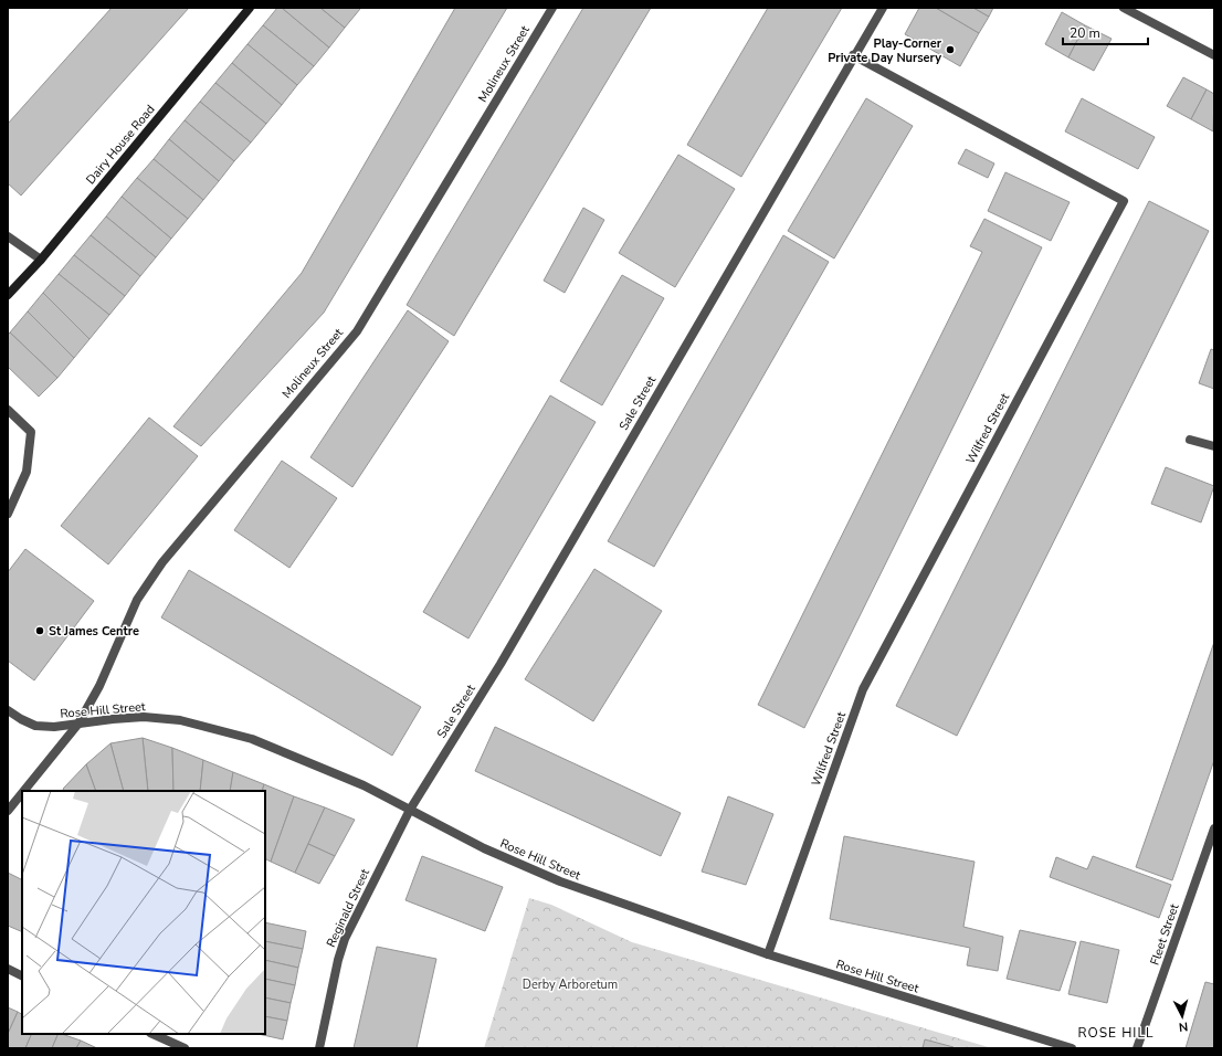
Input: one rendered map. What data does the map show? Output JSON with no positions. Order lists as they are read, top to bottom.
{
  "streets": {
    "street": [
      "Molineux Street",
      "Dairy House Road",
      "Sale Street",
      "Wilfred Street",
      "Rose Hill Street",
      "Reginald Street",
      "Fleet Street"
    ]
  },
  "crossings": [
    ["Molineux Street", "Rose Hill Street"],
    ["Sale Street", "Wilfred Street"],
    ["Sale Street", "Rose Hill Street"],
    ["Sale Street", "Reginald Street"],
    ["Wilfred Street", "Rose Hill Street"],
    ["Rose Hill Street", "Reginald Street"]
  ],
  "districts": ["ROSE HILL"],
  "parks": ["Derby Arboretum"],
  "places": ["Play-Corner Private Day Nursery", "St James Centre"],
  "scale_bar": "20 m",
  "north": "bottom"
}
